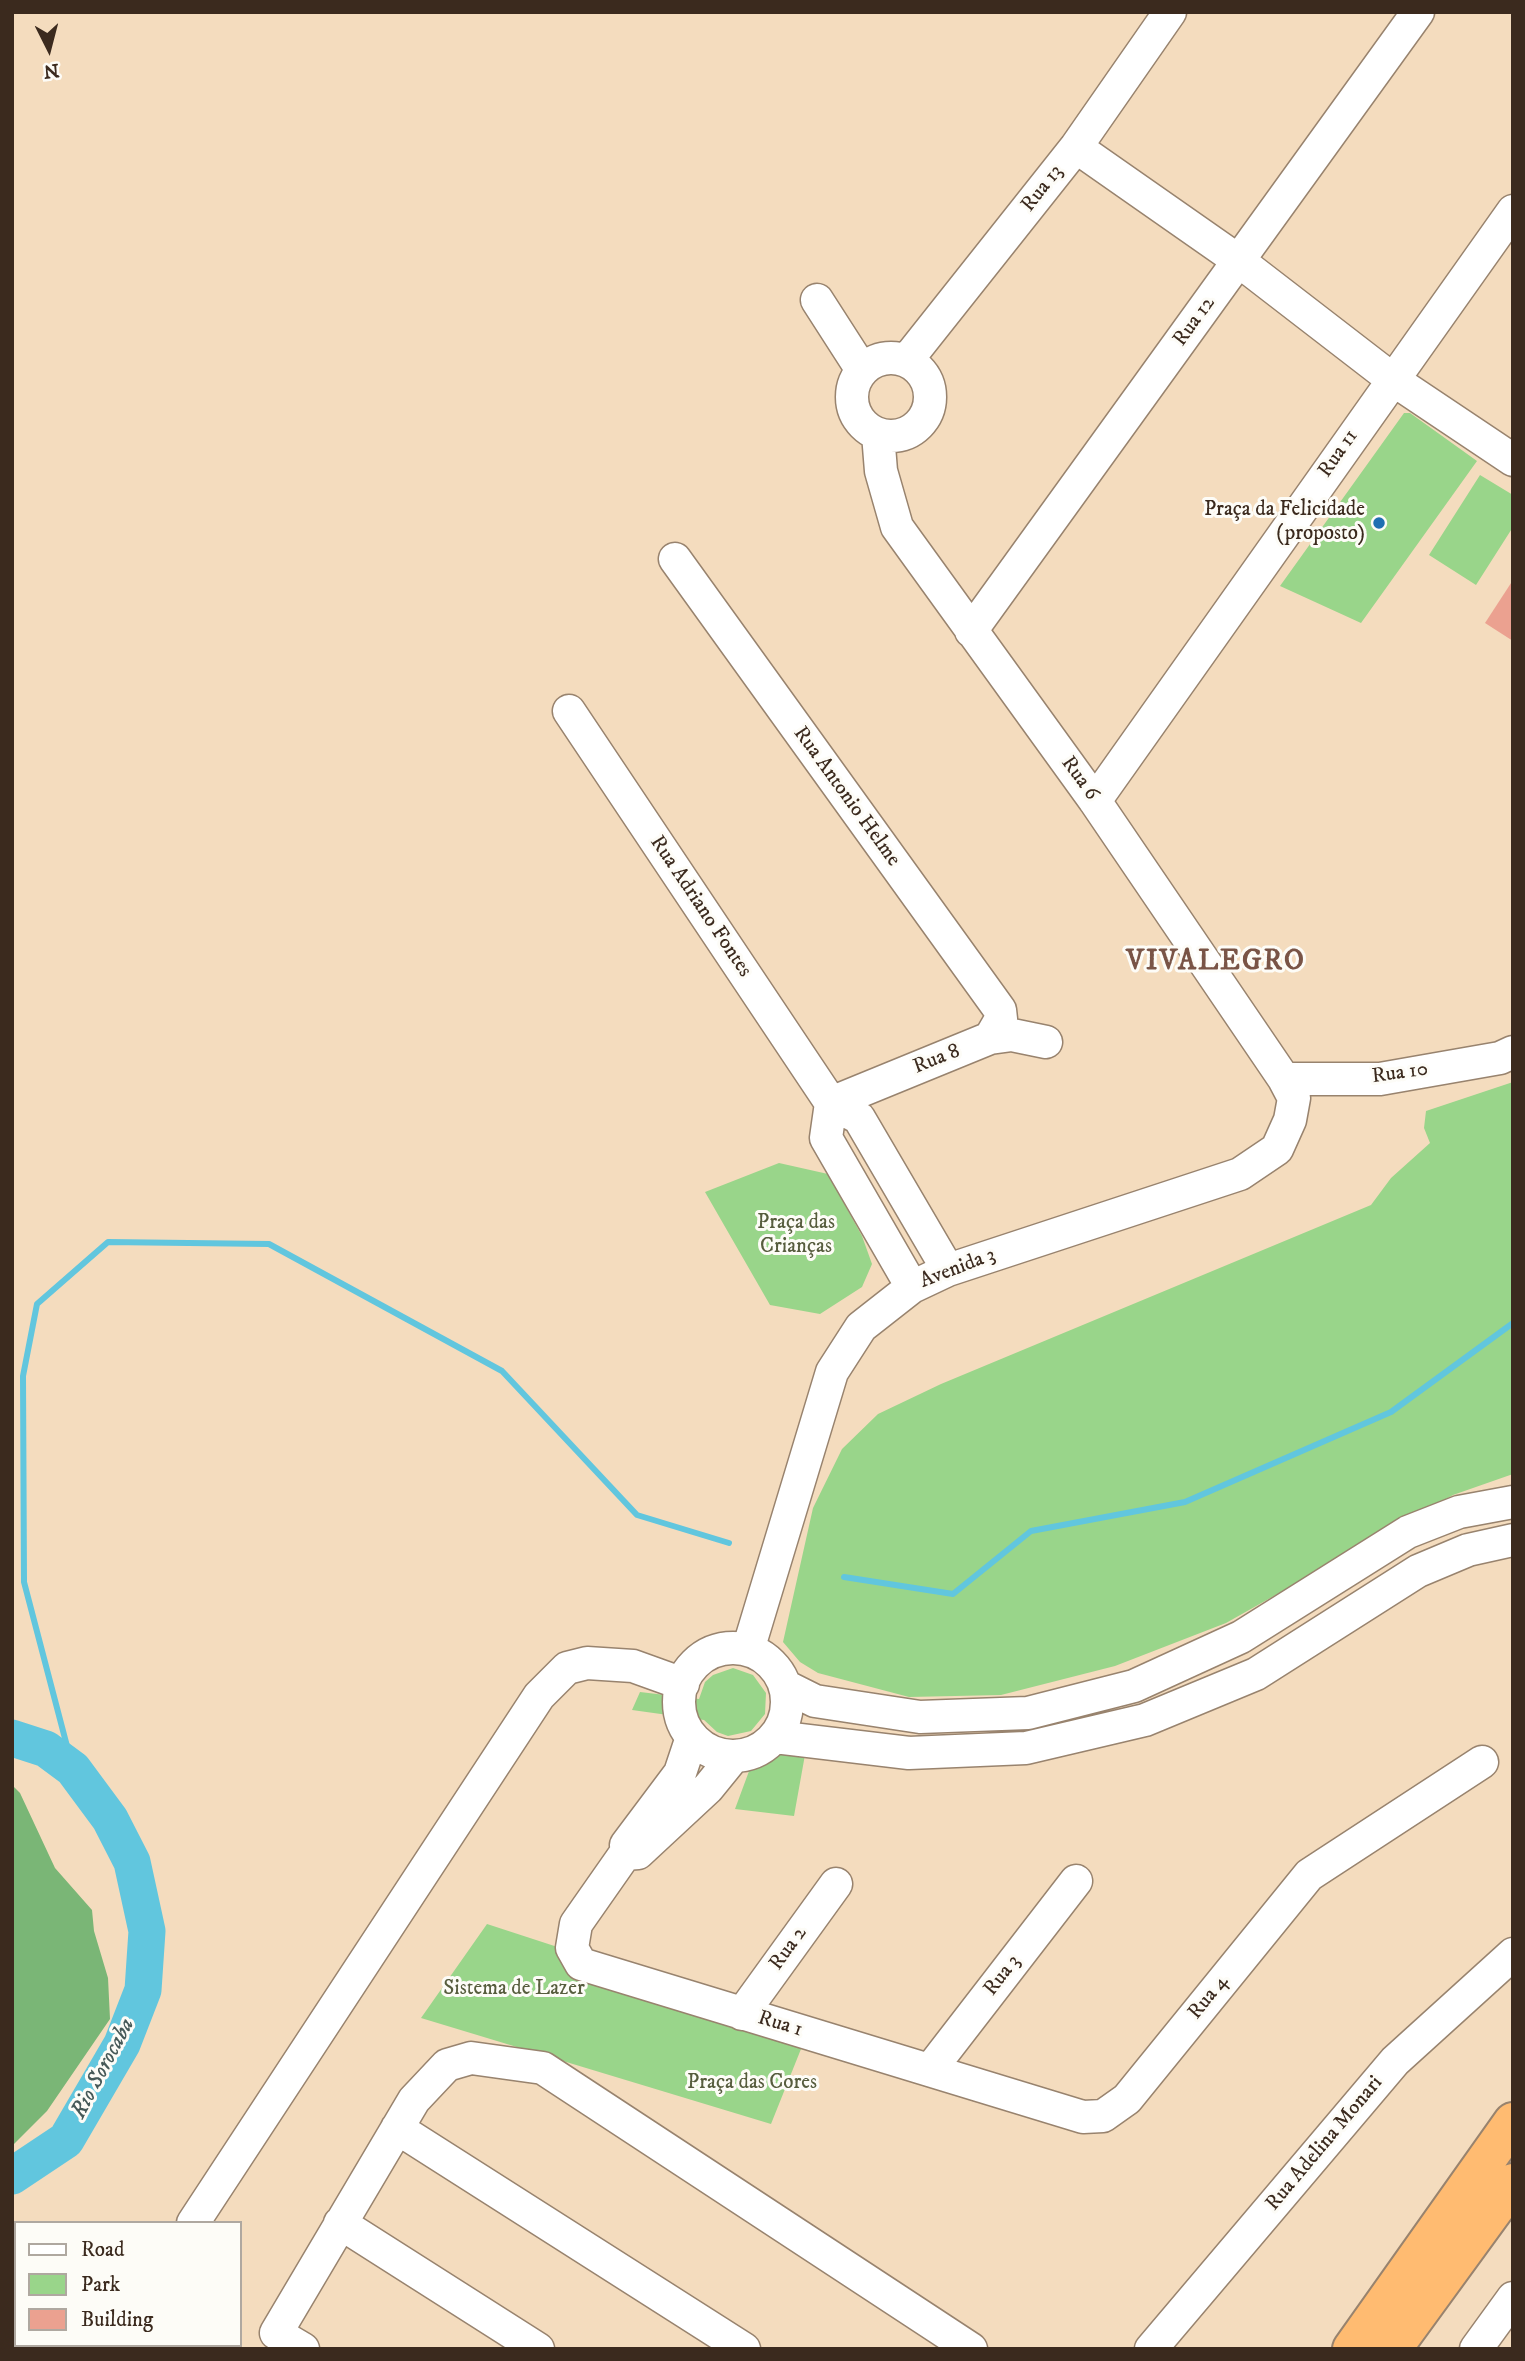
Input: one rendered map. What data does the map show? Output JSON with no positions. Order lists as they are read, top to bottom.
{
  "streets": {
    "street": [
      "Rua 13",
      "Rua 12",
      "Rua 11",
      "Rua 6",
      "Rua Antonio Helme",
      "Rua Adriano Fontes",
      "Rua 8",
      "Rua 10",
      "Avenida 3",
      "Rua 2",
      "Rua 3",
      "Rua 4",
      "Rua 1",
      "Rua Adelina Monari"
    ]
  },
  "crossings": [
    ["Rua 13", "Rua 6"],
    ["Rua 12", "Rua 6"],
    ["Rua 11", "Rua 6"],
    ["Rua 6", "Rua 10"],
    ["Rua 6", "Avenida 3"],
    ["Rua Antonio Helme", "Rua 8"],
    ["Rua Adriano Fontes", "Rua 8"],
    ["Rua Adriano Fontes", "Avenida 3"],
    ["Avenida 3", "Rua 1"],
    ["Rua 2", "Rua 1"],
    ["Rua 3", "Rua 1"],
    ["Rua 4", "Rua 1"]
  ],
  "districts": ["VIVALEGRO"],
  "water": ["Rio Sorocaba"],
  "parks": ["Praça das Crianças", "Sistema de Lazer", "Praça das Cores"],
  "places": ["Praça da Felicidade (proposto)"],
  "legend": ["Road", "Park", "Building"],
  "north": "bottom"
}
